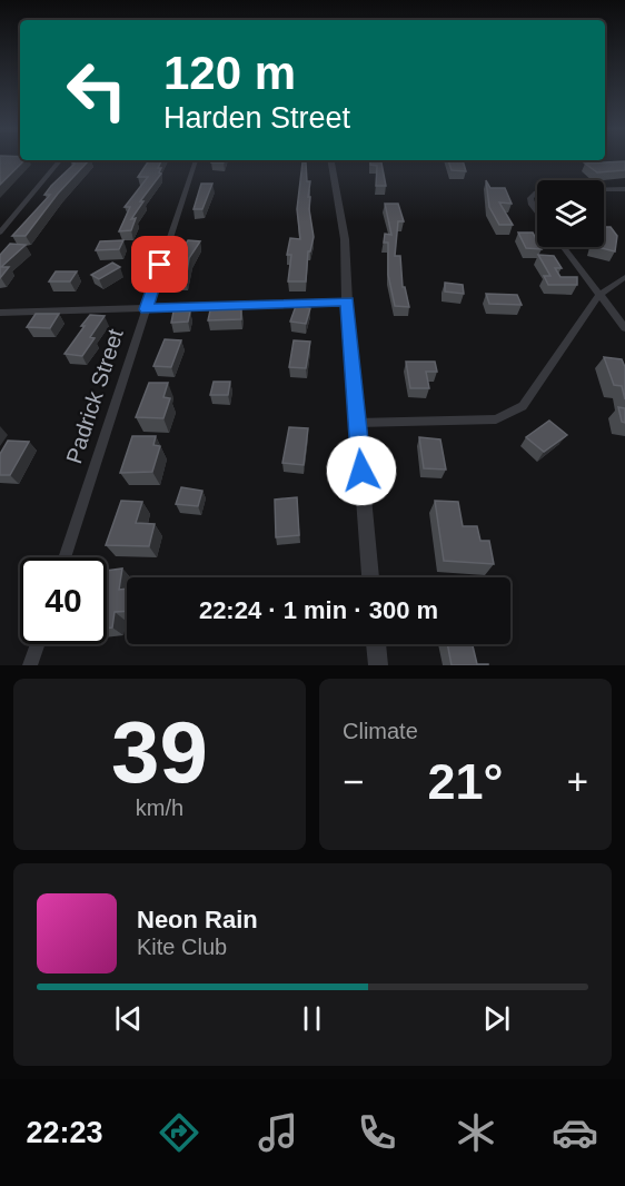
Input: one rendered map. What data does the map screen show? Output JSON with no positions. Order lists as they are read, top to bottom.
{
  "streets": {
    "street": ["Padrick Street"]
  },
  "page": {
    "turn": ["120 m", "Harden Street"],
    "limit": "40",
    "trip": "22:24 · 1 min · 300 m",
    "tile": [
      ["39", "km/h"],
      "Climate"
    ],
    "heat": ["−", "21°", "+"],
    "song": ["Neon Rain", "Kite Club"],
    "tabs": "22:23"
  }
}
